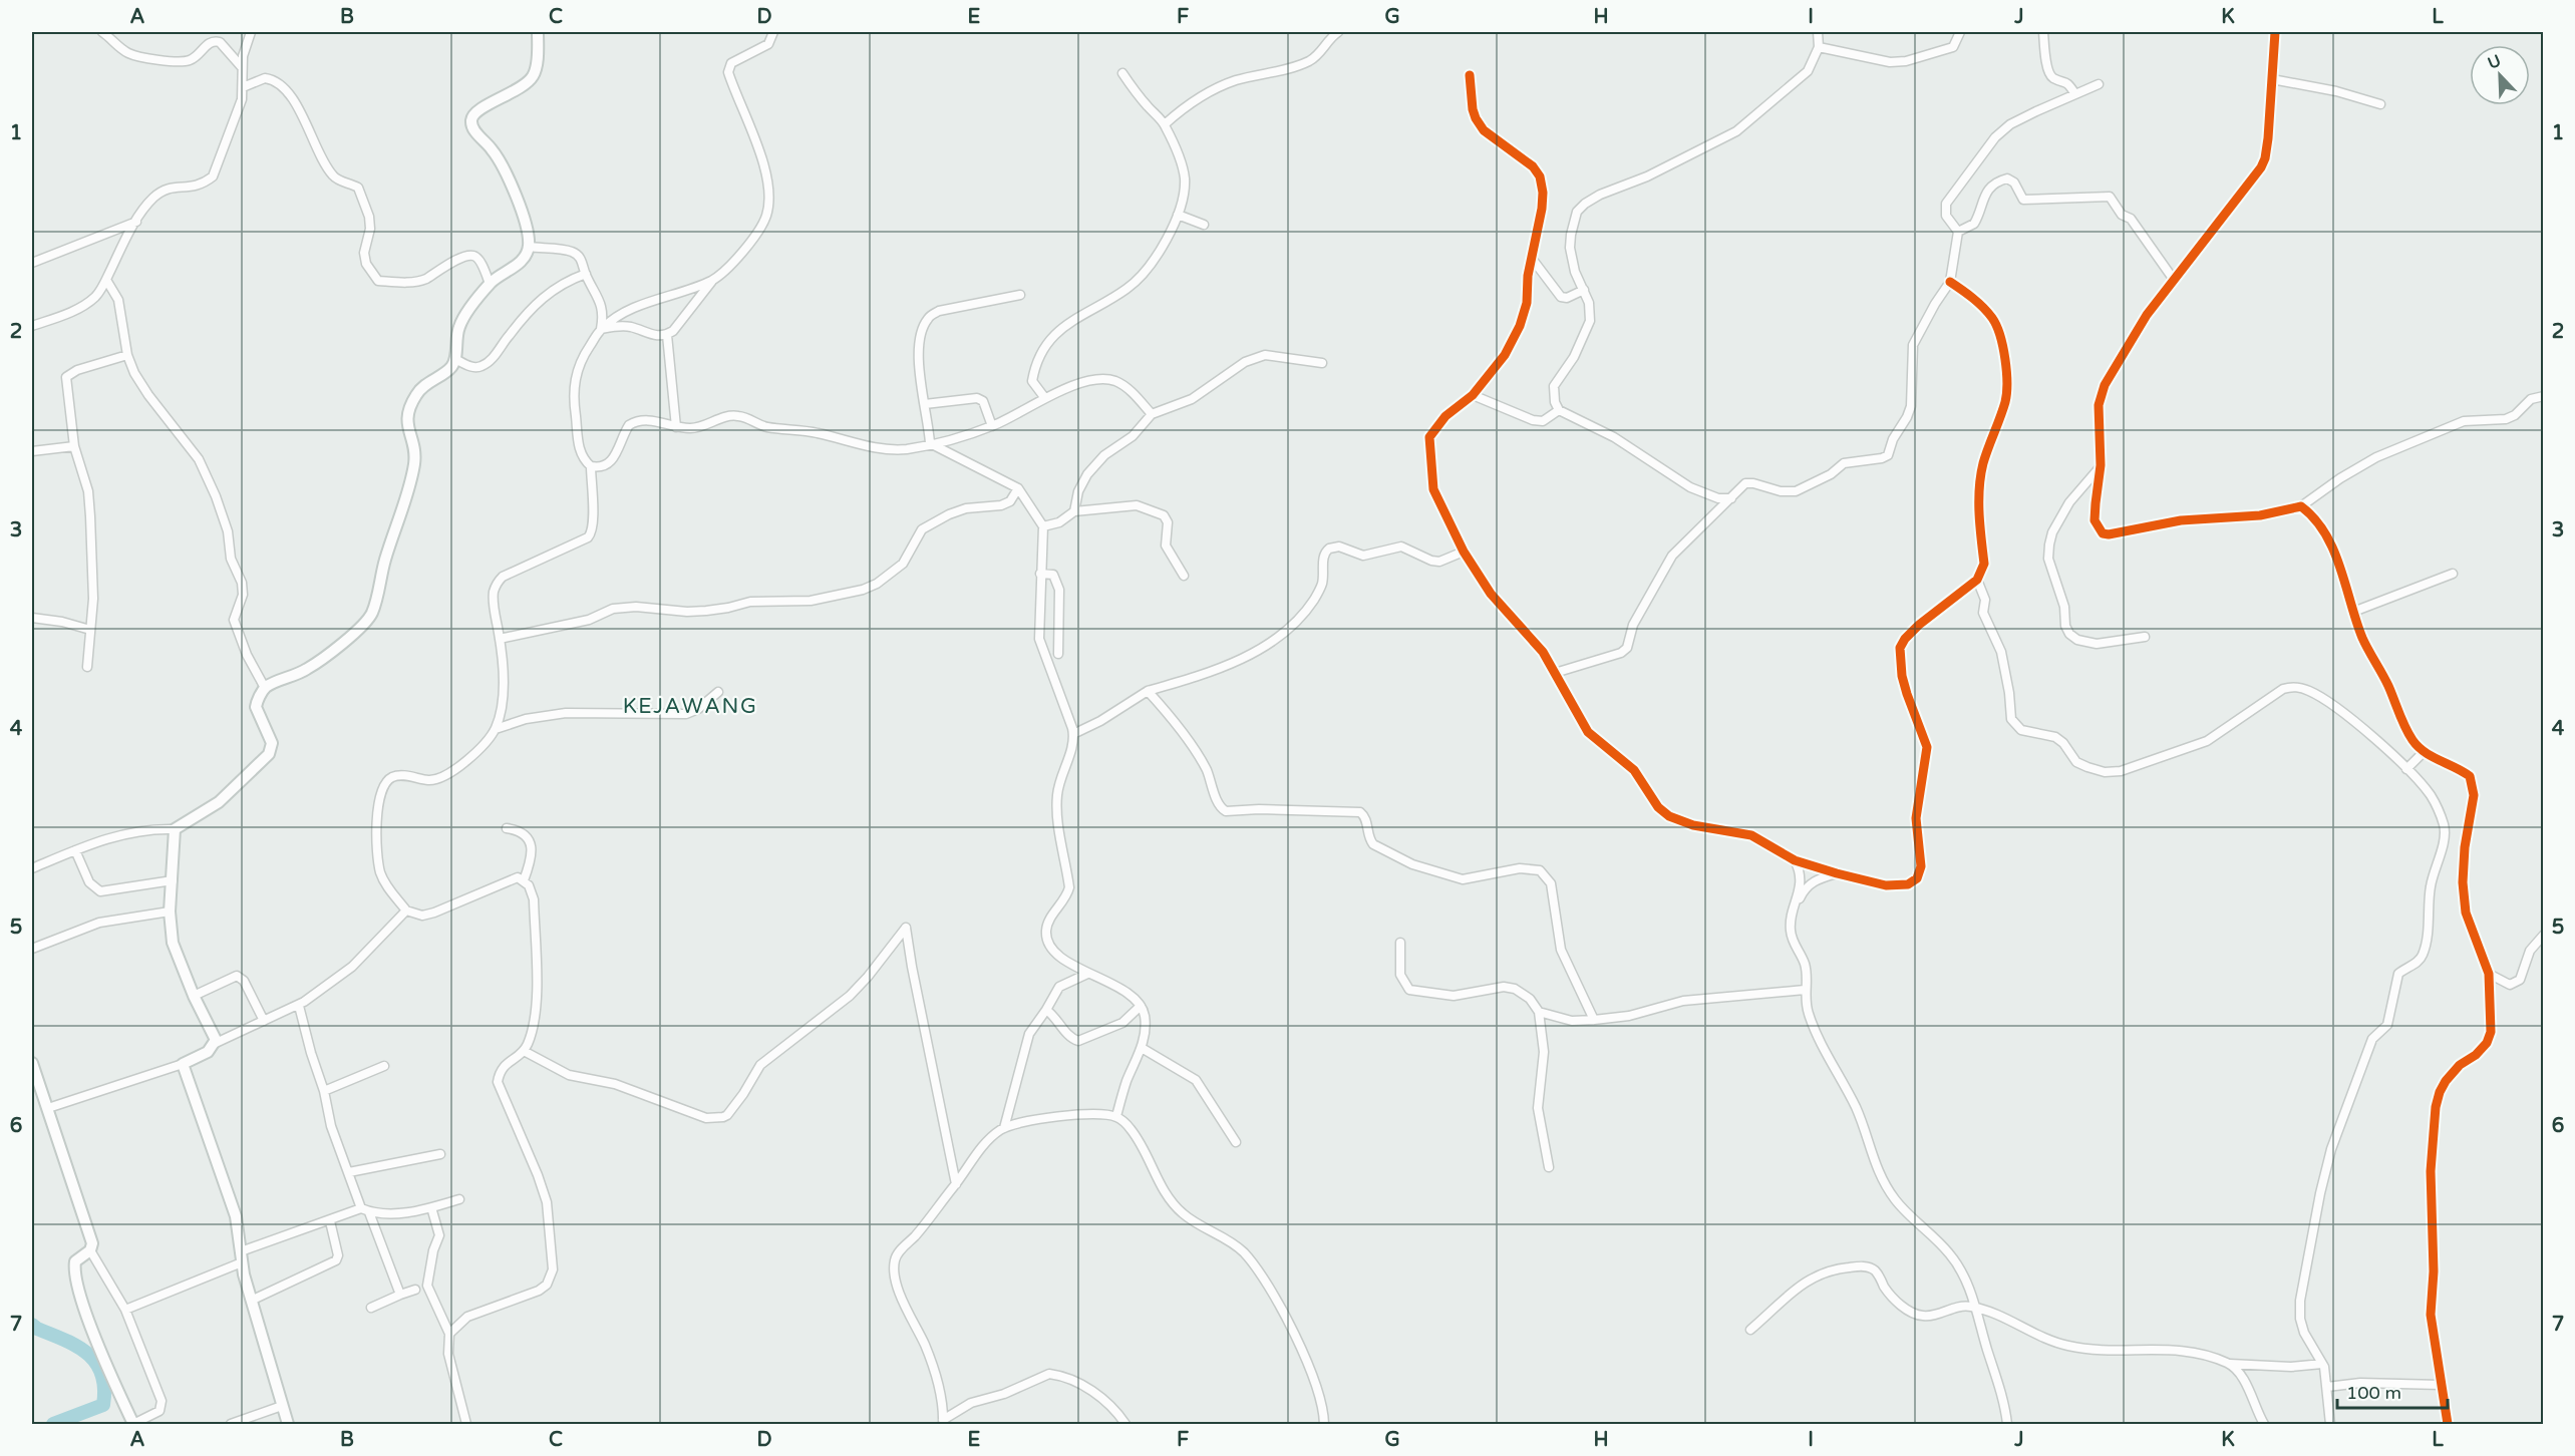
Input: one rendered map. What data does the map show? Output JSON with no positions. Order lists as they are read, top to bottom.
{
  "districts": ["KEJAWANG"],
  "scale_bar": "100 m",
  "north": "top left",
  "grid": {
    "columns": [
      "A",
      "B",
      "C",
      "D",
      "E",
      "F",
      "G",
      "H",
      "I",
      "J",
      "K",
      "L"
    ],
    "rows": [
      "1",
      "2",
      "3",
      "4",
      "5",
      "6",
      "7"
    ]
  }
}
